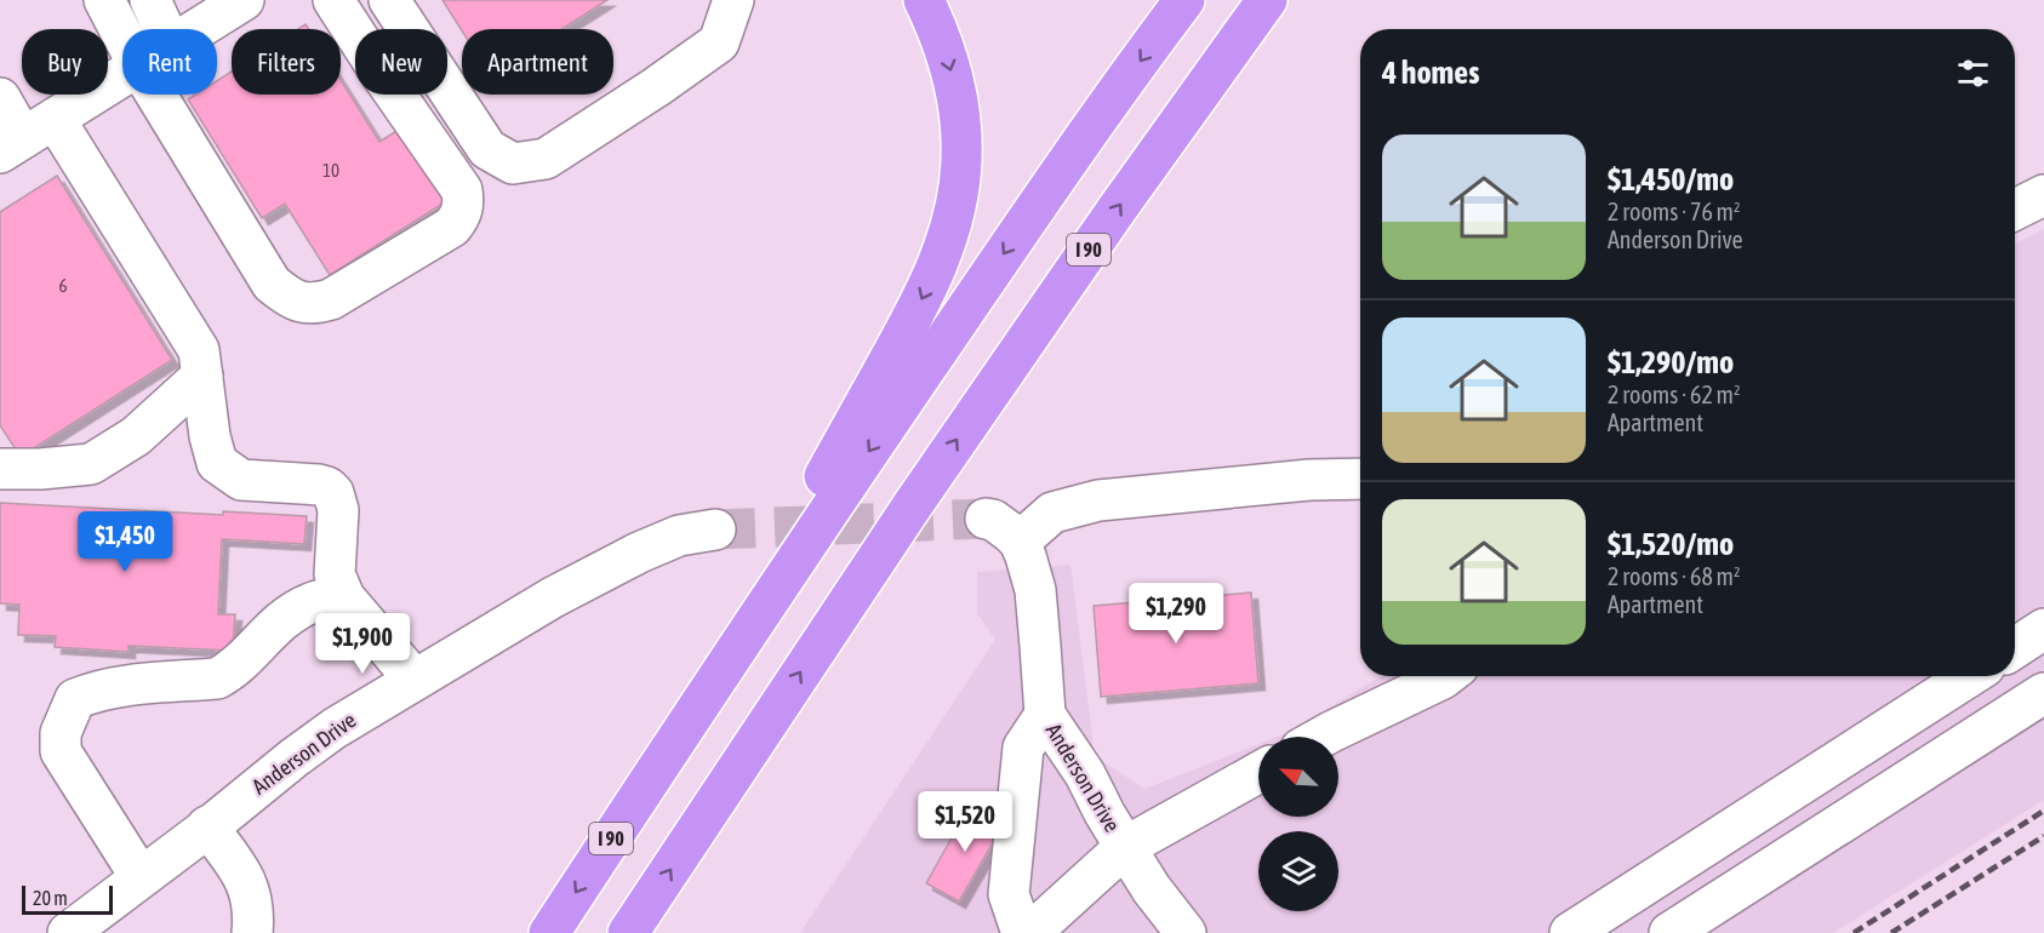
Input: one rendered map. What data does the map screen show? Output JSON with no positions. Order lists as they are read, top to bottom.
{
  "streets": {
    "highway": ["I 90"],
    "street": ["Anderson Drive"]
  },
  "house_numbers": ["10", "6"],
  "scale_bar": "20 m",
  "north": "top left",
  "page": {
    "chip": [
      "Buy",
      "Rent",
      "Filters",
      "New",
      "Apartment"
    ],
    "heading": "4 homes",
    "list": [
      {
        "name": "$1,450/mo",
        "note": "2 rooms · 76 m² · Anderson Drive"
      },
      {
        "name": "$1,290/mo",
        "note": "2 rooms · 62 m² · Apartment"
      },
      {
        "name": "$1,520/mo",
        "note": "2 rooms · 68 m² · Apartment"
      }
    ],
    "price": [
      "$1,450",
      "$1,290",
      "$1,900",
      "$1,520"
    ],
    "scale": "20 m"
  }
}
